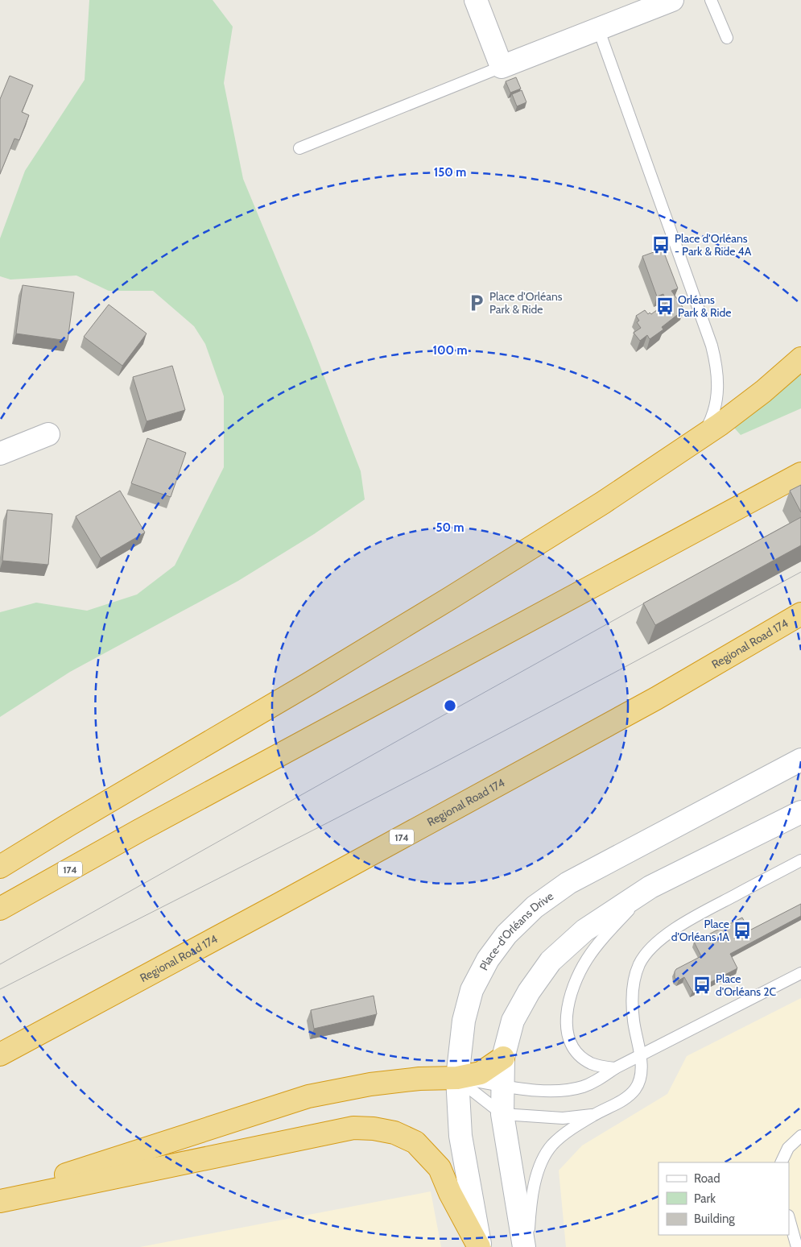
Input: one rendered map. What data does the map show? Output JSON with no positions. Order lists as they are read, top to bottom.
{
  "streets": {
    "highway": ["Regional Road 174", "174"],
    "main road": ["Place-d'Orléans Drive"]
  },
  "places": {
    "bus stop": [
      "Place d'Orléans - Park & Ride 4A",
      "Orléans Park & Ride",
      "Place d'Orléans 1A",
      "Place d'Orléans 2C"
    ],
    "parking": ["Place d'Orléans Park & Ride"]
  },
  "legend": ["Road", "Park", "Building"],
  "rings": ["150 m", "100 m", "50 m"]
}
